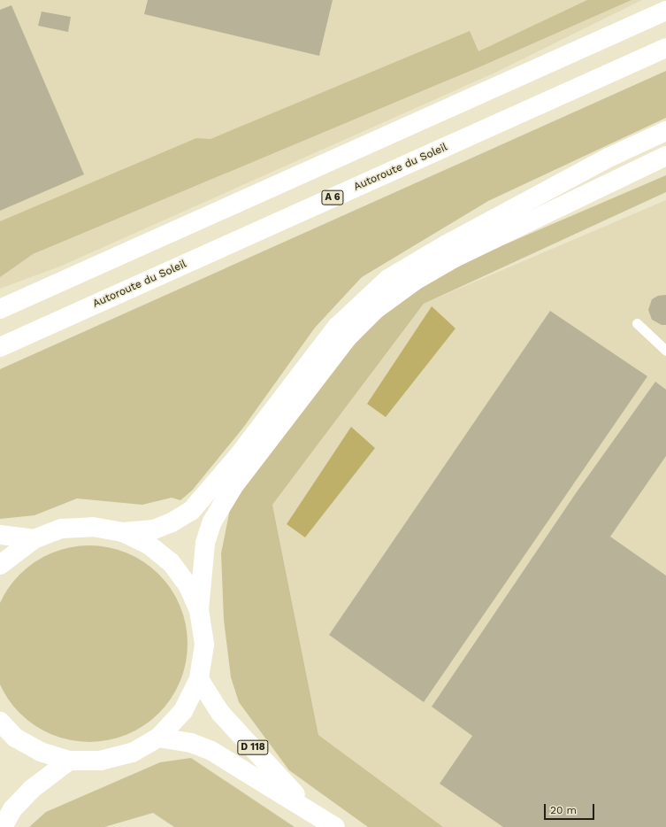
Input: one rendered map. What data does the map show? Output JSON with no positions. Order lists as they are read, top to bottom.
{
  "streets": {
    "main road": ["Autoroute du Soleil", "A 6", "D 118"]
  },
  "scale_bar": "20 m"
}
